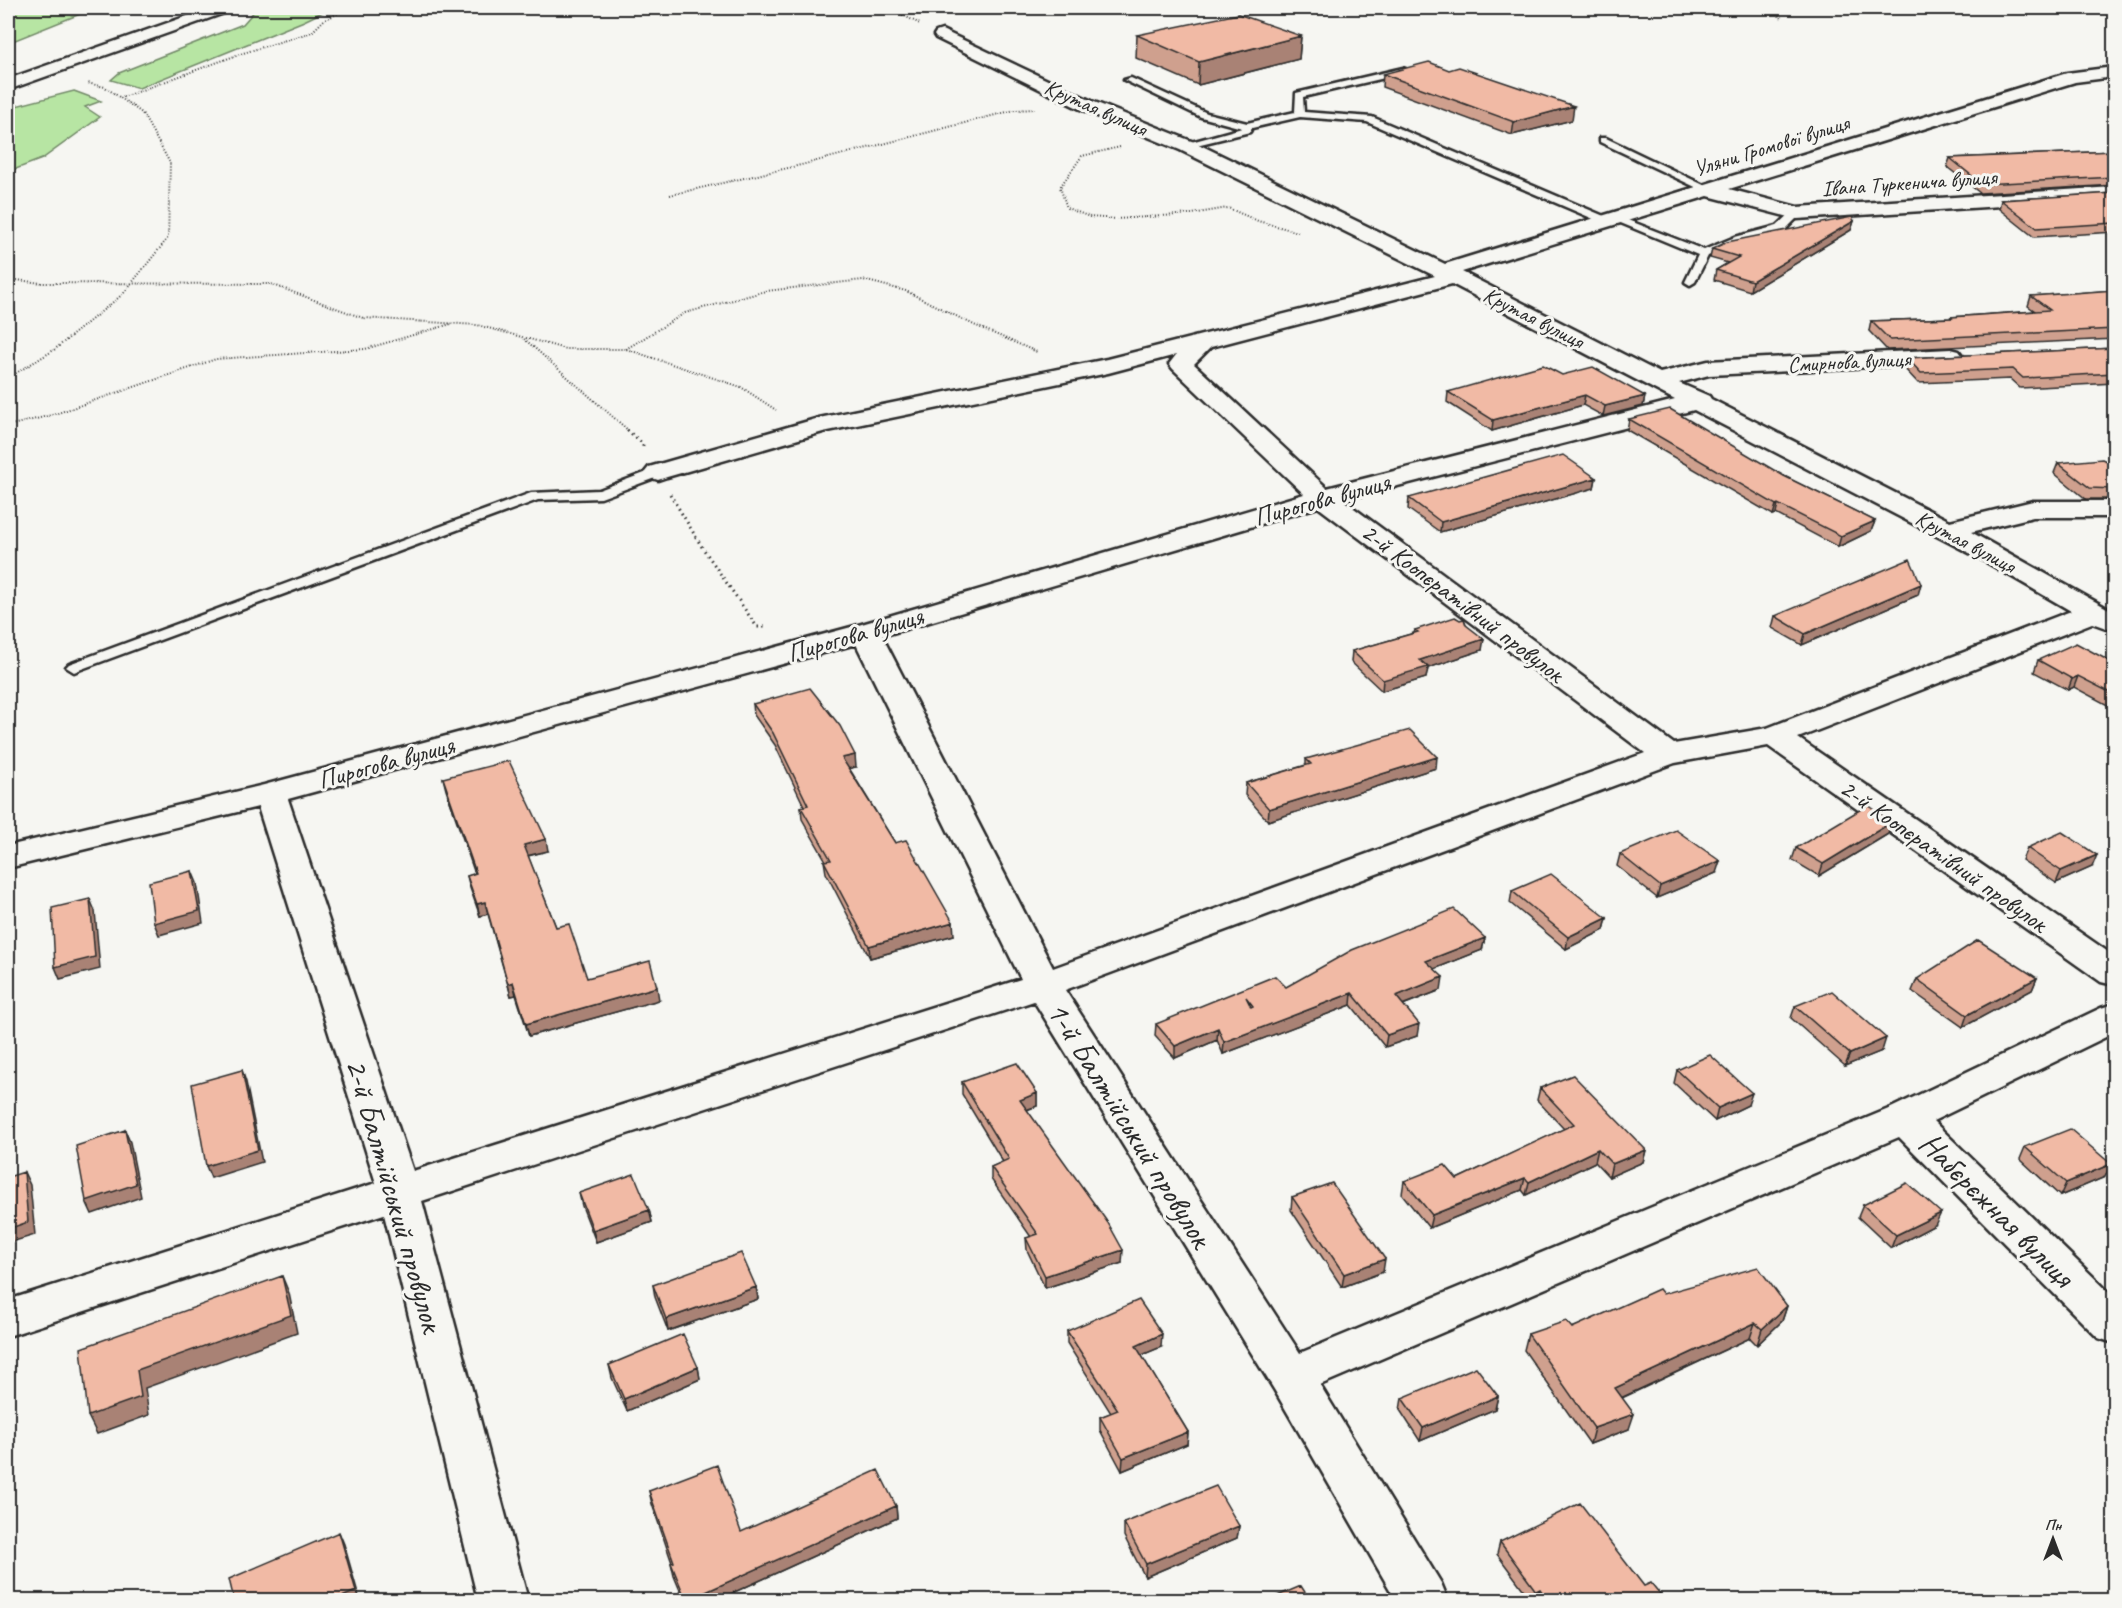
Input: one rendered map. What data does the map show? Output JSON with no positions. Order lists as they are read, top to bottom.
{
  "streets": {
    "street": [
      "Крутая вулиця",
      "Уляни Громової вулиця",
      "Івана Туркенича вулиця",
      "Смирнова вулиця",
      "Пирогова вулиця",
      "2-й Коопєратівний провулок",
      "1-й Балтійський провулок",
      "2-й Балтійський провулок",
      "Набєрєжная вулиця"
    ]
  },
  "crossings": [
    ["Крутая вулиця", "Уляни Громової вулиця"],
    ["Крутая вулиця", "Смирнова вулиця"],
    ["Крутая вулиця", "Пирогова вулиця"],
    ["Уляни Громової вулиця", "Івана Туркенича вулиця"],
    ["Уляни Громової вулиця", "2-й Коопєратівний провулок"],
    ["Пирогова вулиця", "2-й Коопєратівний провулок"],
    ["Пирогова вулиця", "1-й Балтійський провулок"],
    ["Пирогова вулиця", "2-й Балтійський провулок"]
  ],
  "north": "top"
}
